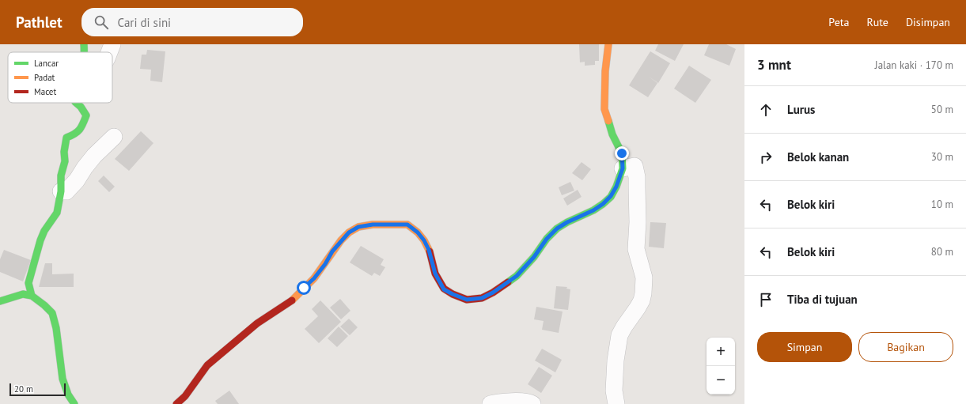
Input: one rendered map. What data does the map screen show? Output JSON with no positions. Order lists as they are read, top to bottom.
{
  "legend": ["Lancar", "Padat", "Macet"],
  "scale_bar": "20 m",
  "page": {
    "header": "Pathlet",
    "search": "Cari di sini",
    "nav": ["Peta", "Rute", "Disimpan"],
    "heading": ["3 mnt", "Jalan kaki · 170 m"],
    "list": [
      ["Lurus", "50 m"],
      ["Belok kanan", "30 m"],
      ["Belok kiri", "10 m"],
      ["Belok kiri", "80 m"],
      "Tiba di tujuan"
    ],
    "buttons": ["Simpan", "Bagikan"],
    "map_buttons": ["+", "−"],
    "scale": "20 m"
  }
}
